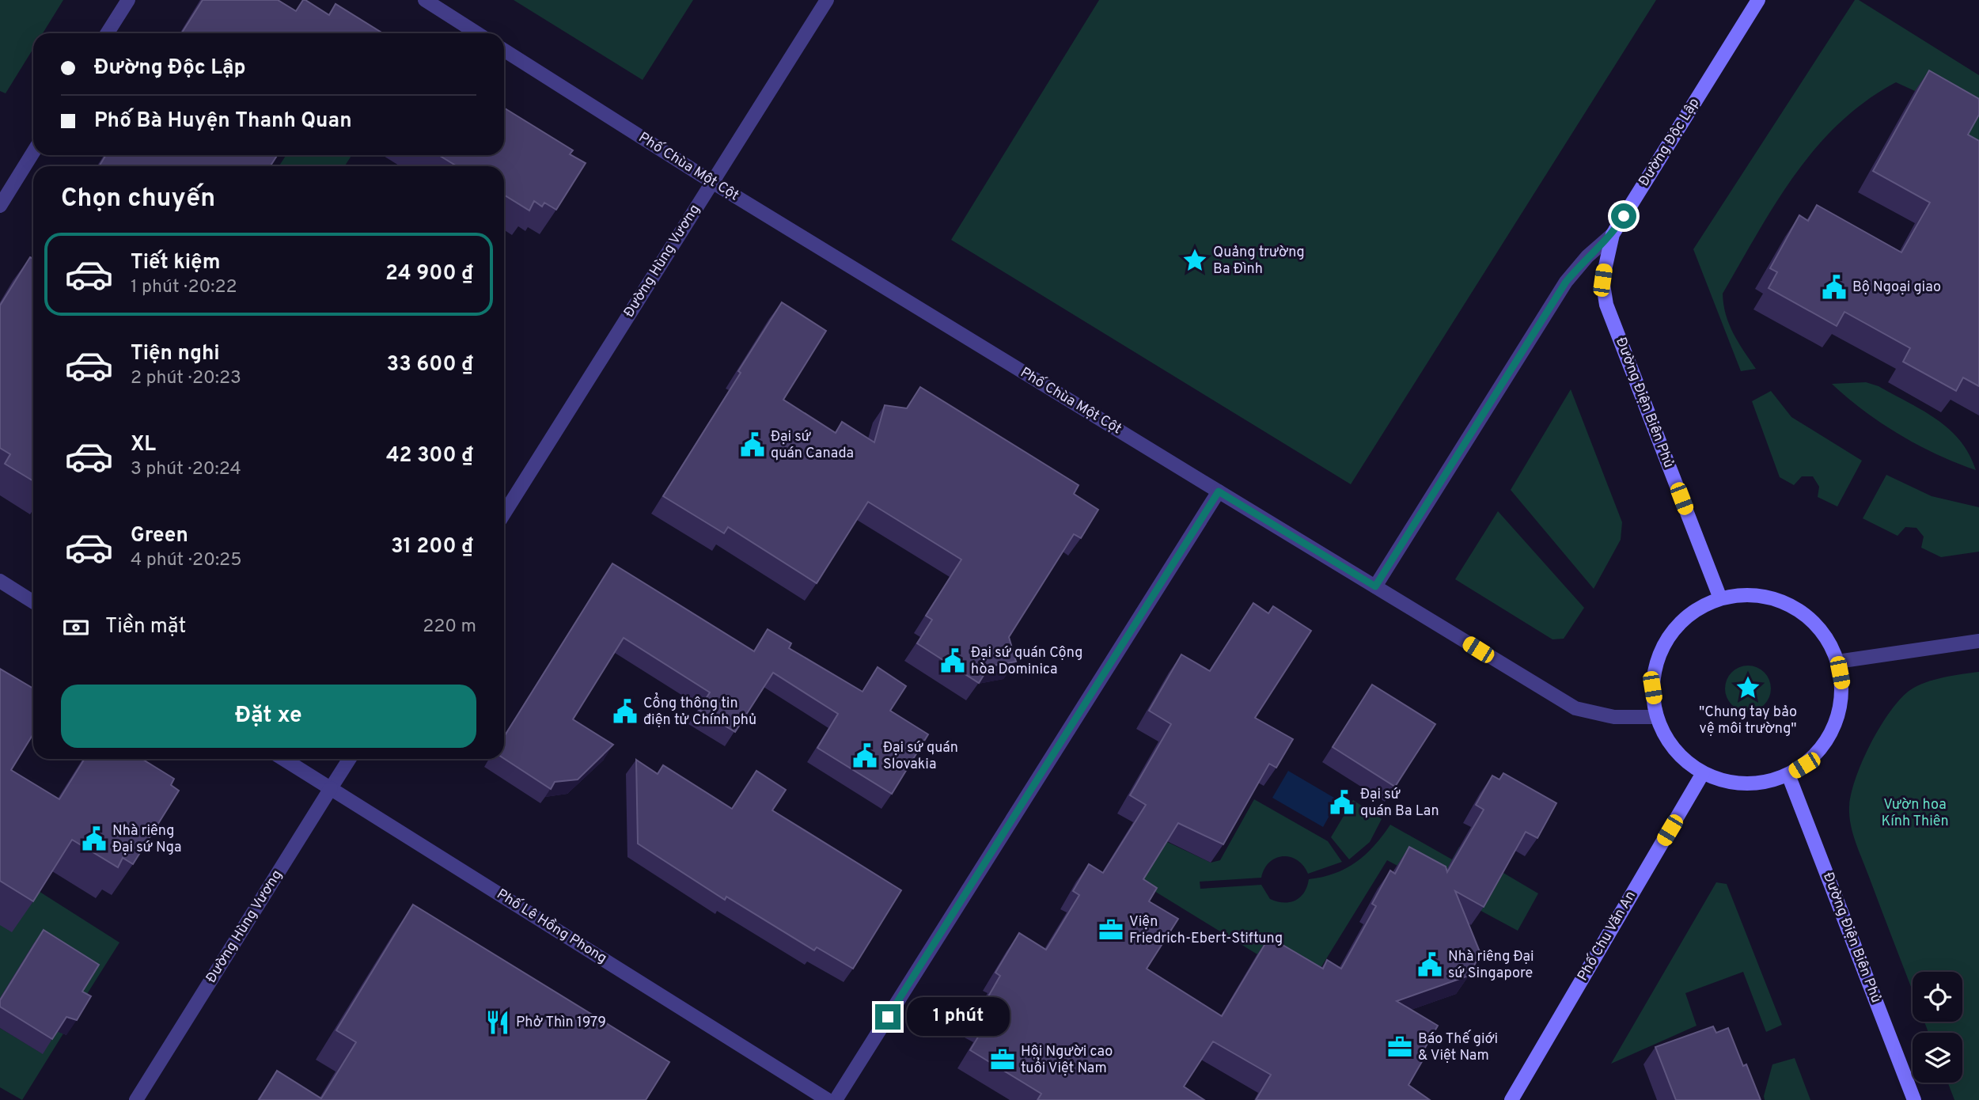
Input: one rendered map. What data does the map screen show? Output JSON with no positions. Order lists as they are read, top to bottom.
{
  "streets": {
    "main road": ["Đường Độc Lập", "Đường Điện Biên Phủ", "Phố Chu Văn An"],
    "street": ["Phố Chùa Một Cột", "Đường Hùng Vương", "Phố Lê Hồng Phong"]
  },
  "crossings": [
    ["Đường Độc Lập", "Phố Chùa Một Cột"],
    ["Đường Độc Lập", "Đường Điện Biên Phủ"],
    ["Phố Chùa Một Cột", "Đường Hùng Vương"],
    ["Phố Chùa Một Cột", "Đường Điện Biên Phủ"],
    ["Phố Chùa Một Cột", "Phố Chu Văn An"],
    ["Đường Hùng Vương", "Phố Lê Hồng Phong"],
    ["Đường Điện Biên Phủ", "Phố Chu Văn An"]
  ],
  "parks": ["Vườn hoa Kính Thiên"],
  "places": {
    "place": ["Quảng trường Ba Đình", "\"Chung tay bảo vệ môi trường\""],
    "public building": [
      "Bộ Ngoại giao",
      "Đại sứ quán Canada",
      "Đại sứ quán Cộng hòa Dominica",
      "Cổng thông tin điện tử Chính phủ",
      "Đại sứ quán Slovakia",
      "Đại sứ quán Ba Lan",
      "Nhà riêng Đại sứ Nga",
      "Nhà riêng Đại sứ Singapore"
    ],
    "office": ["Viện Friedrich-Ebert-Stiftung", "Báo Thế giới & Việt Nam", "Hội Người cao tuổi Việt Nam"],
    "restaurant": ["Phở Thìn 1979"]
  },
  "page": {
    "banner": ["Đường Độc Lập", "Phố Bà Huyện Thanh Quan"],
    "heading": "Chọn chuyến",
    "list": [
      {
        "name": "Tiết kiệm",
        "note": "1 phút · 20:22",
        "value": "24 900 ₫"
      },
      {
        "name": "Tiện nghi",
        "note": "2 phút · 20:23",
        "value": "33 600 ₫"
      },
      {
        "name": "XL",
        "note": "3 phút · 20:24",
        "value": "42 300 ₫"
      },
      {
        "name": "Green",
        "note": "4 phút · 20:25",
        "value": "31 200 ₫"
      }
    ],
    "pay": ["Tiền mặt", "220 m"],
    "buttons": "Đặt xe",
    "bubble": "1 phút"
  }
}
